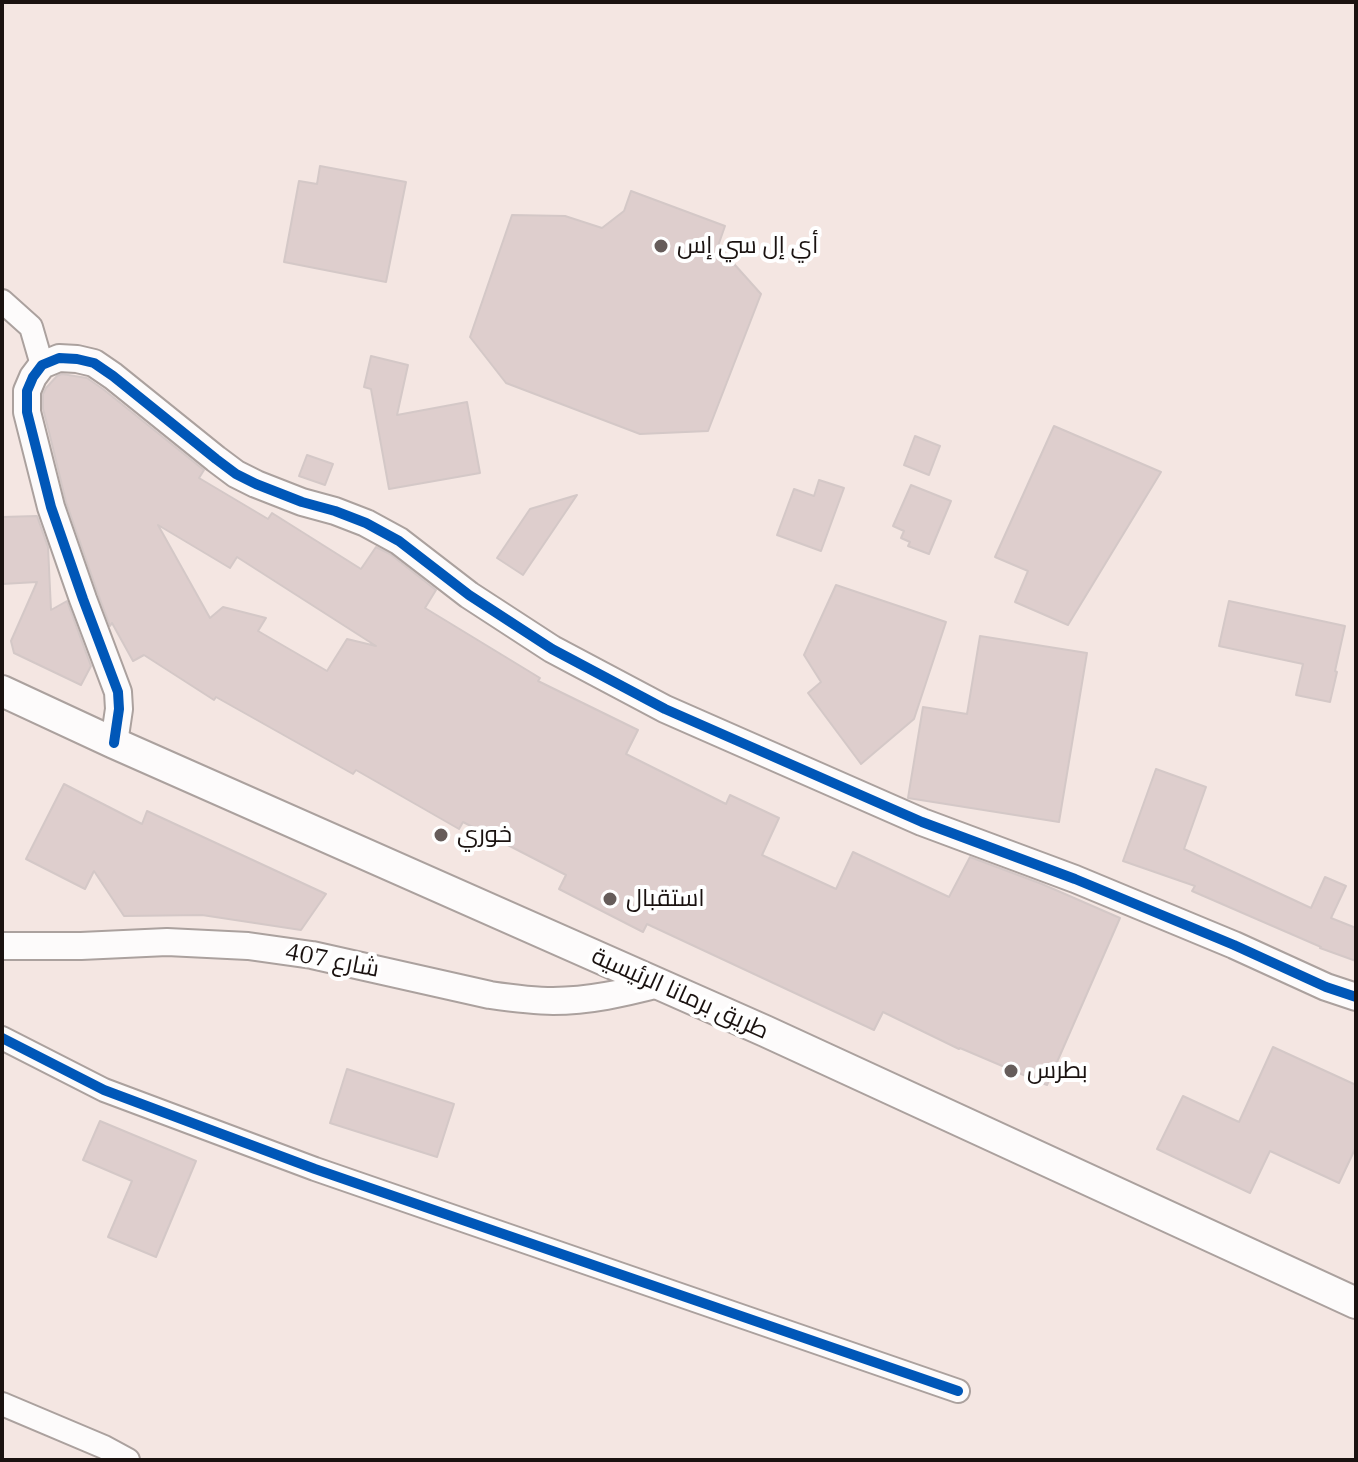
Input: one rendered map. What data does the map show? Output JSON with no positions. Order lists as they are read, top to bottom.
{
  "streets": {
    "main road": ["طريق برمانا الرئيسية"],
    "street": ["شارع 407"]
  },
  "crossings": [
    ["شارع 407", "طريق برمانا الرئيسية"]
  ],
  "places": [
    "أي إل سي إس",
    "خوري",
    "استقبال",
    "بطرس"
  ]
}
